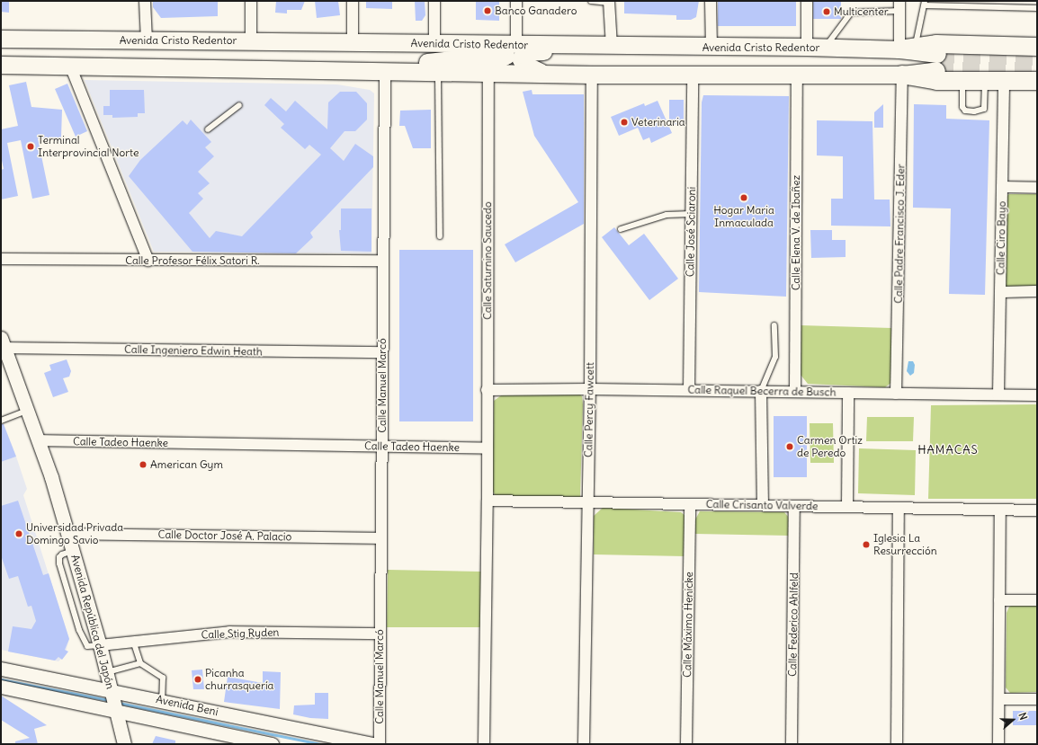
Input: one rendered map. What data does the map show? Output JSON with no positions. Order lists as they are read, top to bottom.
{
  "streets": {
    "main road": ["Avenida Cristo Redentor"],
    "street": [
      "Calle José Sciaroni",
      "Calle Elena V. de Ibañez",
      "Calle Padre Francisco J. Eder",
      "Calle Ciro Bayo",
      "Calle Profesor Félix Satori R.",
      "Calle Saturnino Saucedo",
      "Calle Ingeniero Edwin Heath",
      "Calle Manuel Marcó",
      "Calle Raquel Becerra de Busch",
      "Calle Percy Fawcett",
      "Calle Tadeo Haenke",
      "Calle Crisanto Valverde",
      "Calle Doctor José A. Palacio",
      "Avenida República del Japón",
      "Calle Máximo Henicke",
      "Calle Federico Ahlfeld",
      "Calle Stig Ryden",
      "Avenida Beni"
    ]
  },
  "crossings": [
    ["Avenida Cristo Redentor", "Calle José Sciaroni"],
    ["Avenida Cristo Redentor", "Calle Elena V. de Ibañez"],
    ["Avenida Cristo Redentor", "Calle Padre Francisco J. Eder"],
    ["Avenida Cristo Redentor", "Calle Saturnino Saucedo"],
    ["Avenida Cristo Redentor", "Calle Manuel Marcó"],
    ["Avenida Cristo Redentor", "Calle Percy Fawcett"],
    ["Calle José Sciaroni", "Calle Raquel Becerra de Busch"],
    ["Calle Elena V. de Ibañez", "Calle Raquel Becerra de Busch"],
    ["Calle Padre Francisco J. Eder", "Calle Raquel Becerra de Busch"],
    ["Calle Ciro Bayo", "Calle Raquel Becerra de Busch"],
    ["Calle Profesor Félix Satori R.", "Calle Manuel Marcó"],
    ["Calle Saturnino Saucedo", "Calle Raquel Becerra de Busch"],
    ["Calle Saturnino Saucedo", "Calle Tadeo Haenke"],
    ["Calle Ingeniero Edwin Heath", "Calle Manuel Marcó"],
    ["Calle Ingeniero Edwin Heath", "Avenida República del Japón"],
    ["Calle Manuel Marcó", "Calle Tadeo Haenke"],
    ["Calle Manuel Marcó", "Calle Doctor José A. Palacio"],
    ["Calle Manuel Marcó", "Calle Stig Ryden"],
    ["Calle Raquel Becerra de Busch", "Calle Percy Fawcett"],
    ["Calle Percy Fawcett", "Calle Crisanto Valverde"],
    ["Calle Tadeo Haenke", "Avenida República del Japón"],
    ["Calle Crisanto Valverde", "Calle Máximo Henicke"],
    ["Calle Crisanto Valverde", "Calle Federico Ahlfeld"],
    ["Calle Doctor José A. Palacio", "Avenida República del Japón"],
    ["Avenida República del Japón", "Calle Stig Ryden"],
    ["Avenida República del Japón", "Avenida Beni"]
  ],
  "districts": ["HAMACAS"],
  "places": [
    "Banco Ganadero",
    "Multicenter",
    "Veterinaria",
    "Terminal Interprovincial Norte",
    "Hogar Maria Inmaculada",
    "Carmen Ortiz de Peredo",
    "American Gym",
    "Universidad Privada Domingo Savio",
    "Iglesia La Resurrección",
    "Picanha churrasquería"
  ],
  "north": "right"
}
